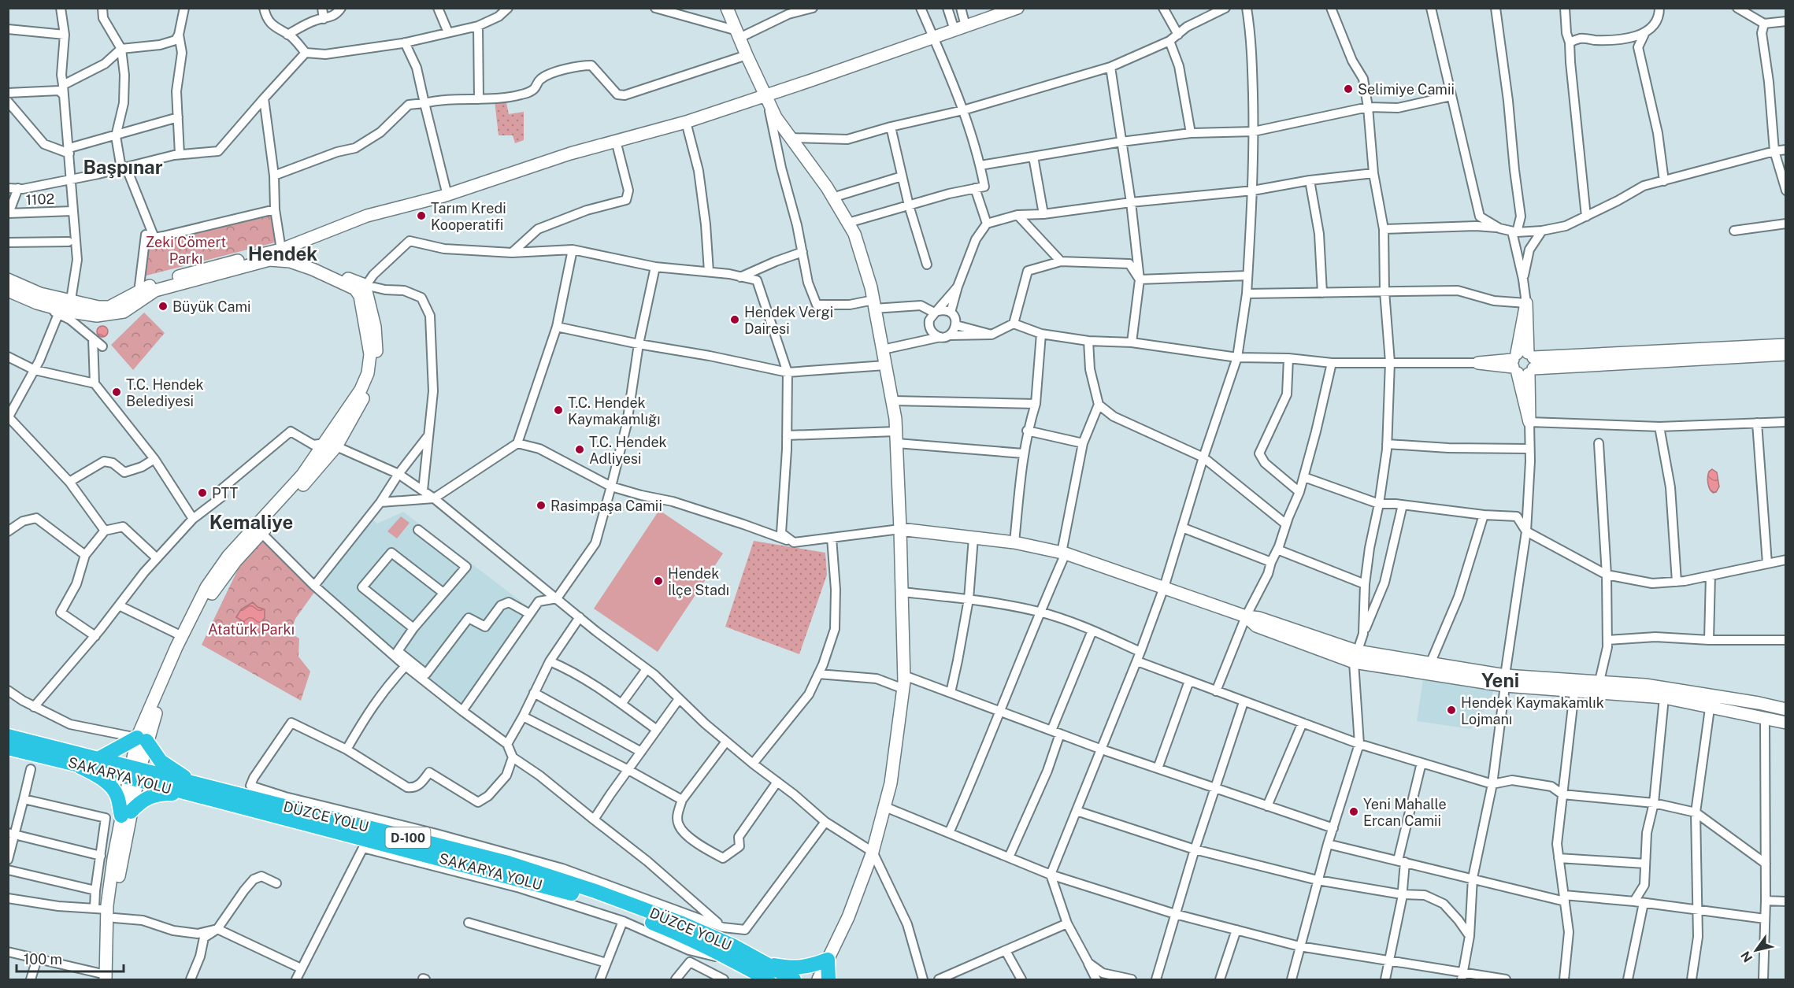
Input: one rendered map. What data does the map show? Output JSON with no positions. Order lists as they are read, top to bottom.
{
  "streets": {
    "highway": ["SAKARYA YOLU", "DÜZCE YOLU", "D-100"],
    "street": ["1102"]
  },
  "crossings": [
    ["SAKARYA YOLU", "DÜZCE YOLU"]
  ],
  "districts": [
    "Başpınar",
    "Hendek",
    "Kemaliye",
    "Yeni"
  ],
  "parks": ["Zeki Cömert Parkı", "Atatürk Parkı"],
  "places": [
    "Selimiye Camii",
    "Tarım Kredi Kooperatifi",
    "Büyük Cami",
    "Hendek Vergi Dairesi",
    "T.C. Hendek Belediyesi",
    "T.C. Hendek Kaymakamlığı",
    "T.C. Hendek Adliyesi",
    "PTT",
    "Rasimpaşa Camii",
    "Hendek İlçe Stadı",
    "Hendek Kaymakamlık Lojmanı",
    "Yeni Mahalle Ercan Camii"
  ],
  "scale_bar": "100 m",
  "north": "bottom left"
}
